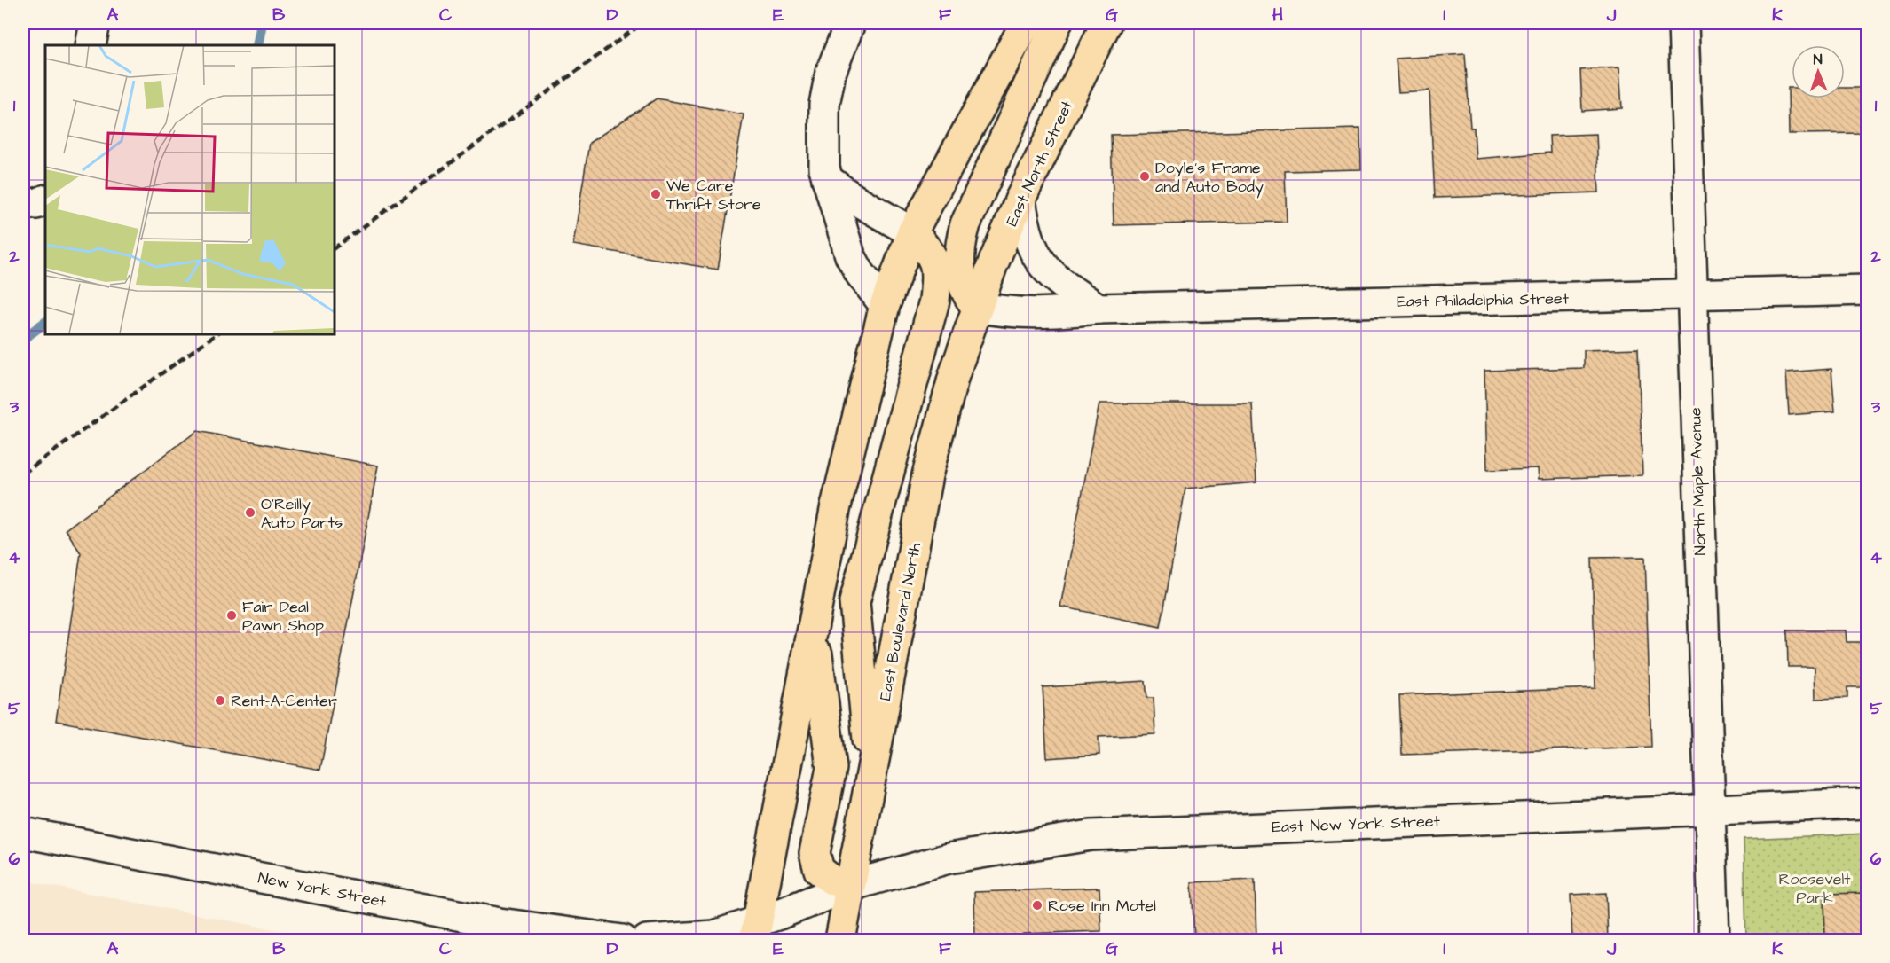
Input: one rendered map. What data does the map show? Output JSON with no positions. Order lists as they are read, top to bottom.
{
  "streets": {
    "main road": ["East North Street", "East Boulevard North"],
    "street": [
      "East Philadelphia Street",
      "North Maple Avenue",
      "East New York Street",
      "New York Street"
    ]
  },
  "crossings": [
    ["East North Street", "East Philadelphia Street"],
    ["East North Street", "East Boulevard North"],
    ["East Philadelphia Street", "North Maple Avenue"],
    ["East Philadelphia Street", "East Boulevard North"],
    ["North Maple Avenue", "East New York Street"],
    ["East Boulevard North", "East New York Street"]
  ],
  "parks": ["Roosevelt Park"],
  "places": [
    "Doyle's Frame and Auto Body",
    "We Care Thrift Store",
    "O'Reilly Auto Parts",
    "Fair Deal Pawn Shop",
    "Rent-A-Center",
    "Rose Inn Motel"
  ],
  "north": "top",
  "grid": {
    "columns": [
      "A",
      "B",
      "C",
      "D",
      "E",
      "F",
      "G",
      "H",
      "I",
      "J",
      "K"
    ],
    "rows": [
      "1",
      "2",
      "3",
      "4",
      "5",
      "6"
    ]
  }
}
